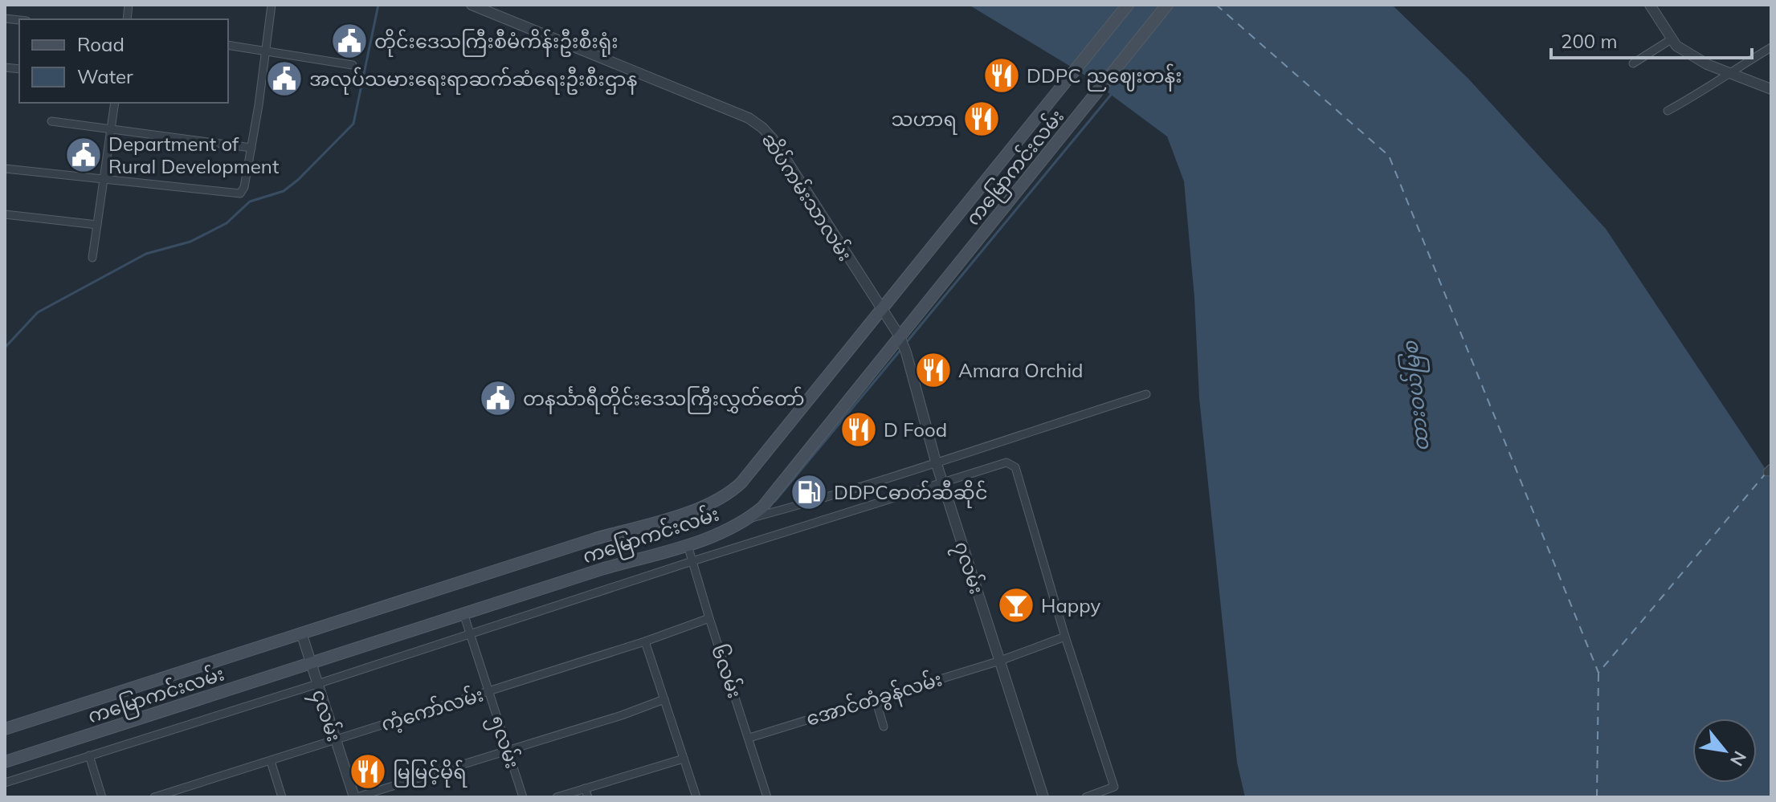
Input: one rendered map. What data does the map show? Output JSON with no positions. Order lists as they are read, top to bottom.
{
  "streets": {
    "main road": ["ကမြောကင်းလမ်း"],
    "street": [
      "ဆိပ်ကမ်းသာလမ်း",
      "၇လမ်း",
      "၆လမ်း",
      "အောင်တံခွန်လမ်း",
      "ကံ့ကော်လမ်း",
      "၄လမ်း",
      "၅လမ်း"
    ]
  },
  "crossings": [
    ["ကမြောကင်းလမ်း", "ဆိပ်ကမ်းသာလမ်း"],
    ["ကမြောကင်းလမ်း", "၇လမ်း"],
    ["ကမြောကင်းလမ်း", "၆လမ်း"],
    ["ကမြောကင်းလမ်း", "၄လမ်း"],
    ["ကမြောကင်းလမ်း", "၅လမ်း"],
    ["ဆိပ်ကမ်းသာလမ်း", "၇လမ်း"],
    ["၇လမ်း", "အောင်တံခွန်လမ်း"],
    ["၆လမ်း", "အောင်တံခွန်လမ်း"],
    ["၆လမ်း", "ကံ့ကော်လမ်း"],
    ["ကံ့ကော်လမ်း", "၄လမ်း"],
    ["ကံ့ကော်လမ်း", "၅လမ်း"]
  ],
  "water": ["ထားဝယ်မြစ"],
  "places": {
    "public building": [
      "တိုင်းဒေသကြီးစီမံကိန်းဦးစီးရုံး",
      "အလုပ်သမားရေးရာဆက်ဆံရေးဦးစီးဌာန",
      "Department of Rural Development",
      "တနင်္သာရီတိုင်းဒေသကြီးလွှတ်တော်"
    ],
    "restaurant": [
      "DDPC ညဈေးတန်း",
      "သဟာရ",
      "Amara Orchid",
      "D Food",
      "မြမြင့်မိုရ်"
    ],
    "fuel station": ["DDPCဓာတ်ဆီဆိုင်"],
    "bar": ["Happy"]
  },
  "legend": ["Road", "Water"],
  "scale_bar": "200 m",
  "north": "bottom right"
}
